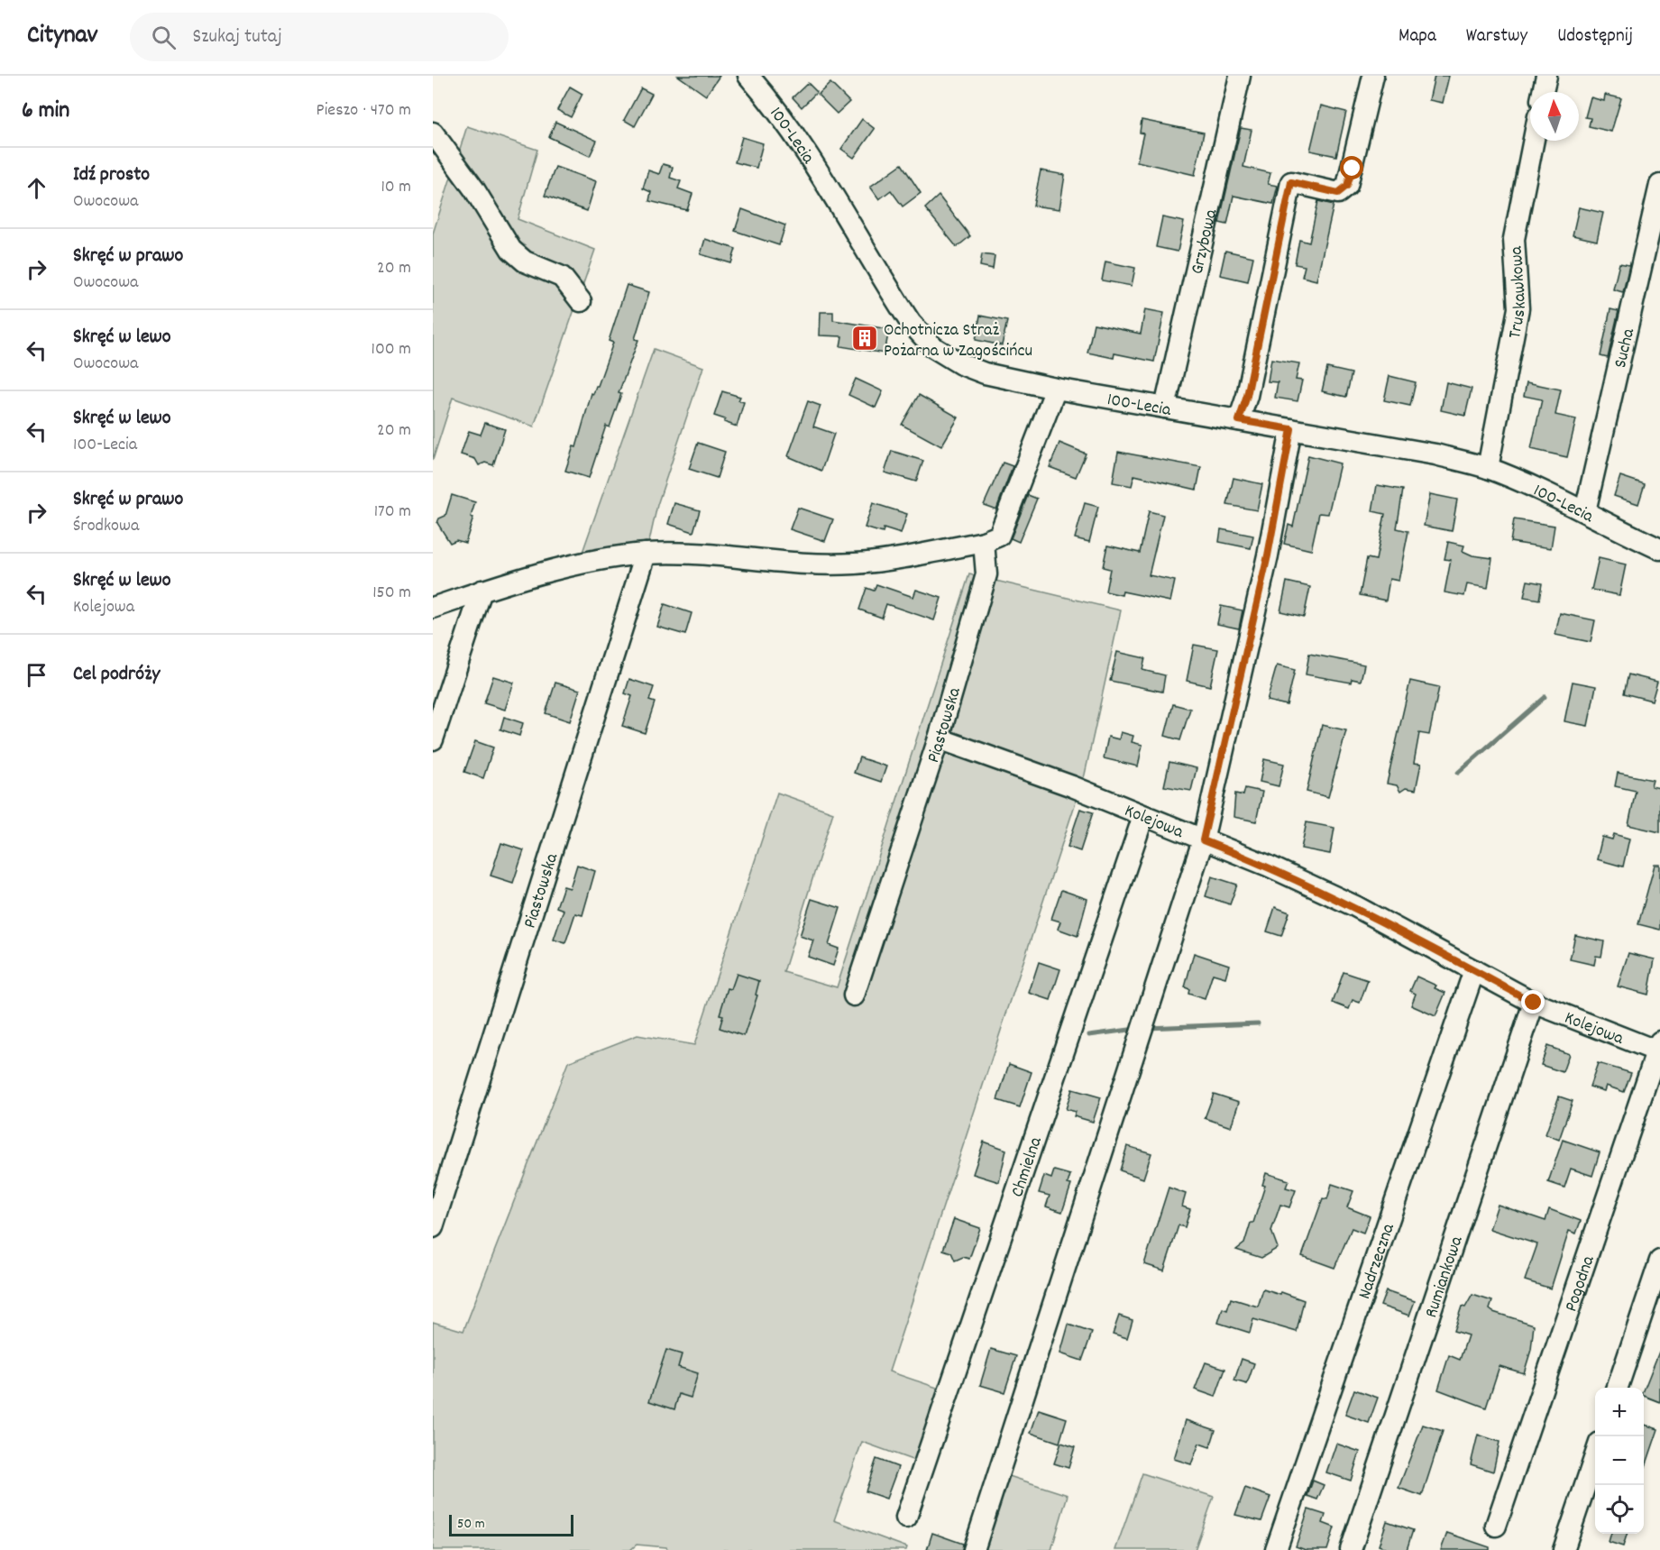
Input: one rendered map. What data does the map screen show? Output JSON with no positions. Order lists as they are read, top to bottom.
{
  "streets": {
    "street": [
      "100-Lecia",
      "Grzybowa",
      "Truskawkowa",
      "Sucha",
      "Piastowska",
      "Kolejowa",
      "Chmielna",
      "Nadrzeczna",
      "Rumiankowa",
      "Pogodna"
    ]
  },
  "crossings": [
    ["100-Lecia", "Grzybowa"],
    ["100-Lecia", "Truskawkowa"],
    ["100-Lecia", "Sucha"],
    ["Piastowska", "Kolejowa"],
    ["Kolejowa", "Chmielna"],
    ["Kolejowa", "Nadrzeczna"],
    ["Kolejowa", "Rumiankowa"],
    ["Kolejowa", "Pogodna"]
  ],
  "places": {
    "building": ["Ochotnicza Straż Pożarna w Zagościńcu"]
  },
  "scale_bar": "50 m",
  "north": "top",
  "page": {
    "header": "Citynav",
    "search": "Szukaj tutaj",
    "nav": ["Mapa", "Warstwy", "Udostępnij"],
    "heading": ["6 min", "Pieszo · 470 m"],
    "list": [
      ["Idź prosto", "Owocowa", "10 m"],
      ["Skręć w prawo", "Owocowa", "20 m"],
      ["Skręć w lewo", "Owocowa", "100 m"],
      ["Skręć w lewo", "100-Lecia", "20 m"],
      ["Skręć w prawo", "Środkowa", "170 m"],
      ["Skręć w lewo", "Kolejowa", "150 m"],
      "Cel podróży"
    ],
    "map_buttons": ["+", "−"],
    "scale": "50 m"
  }
}
